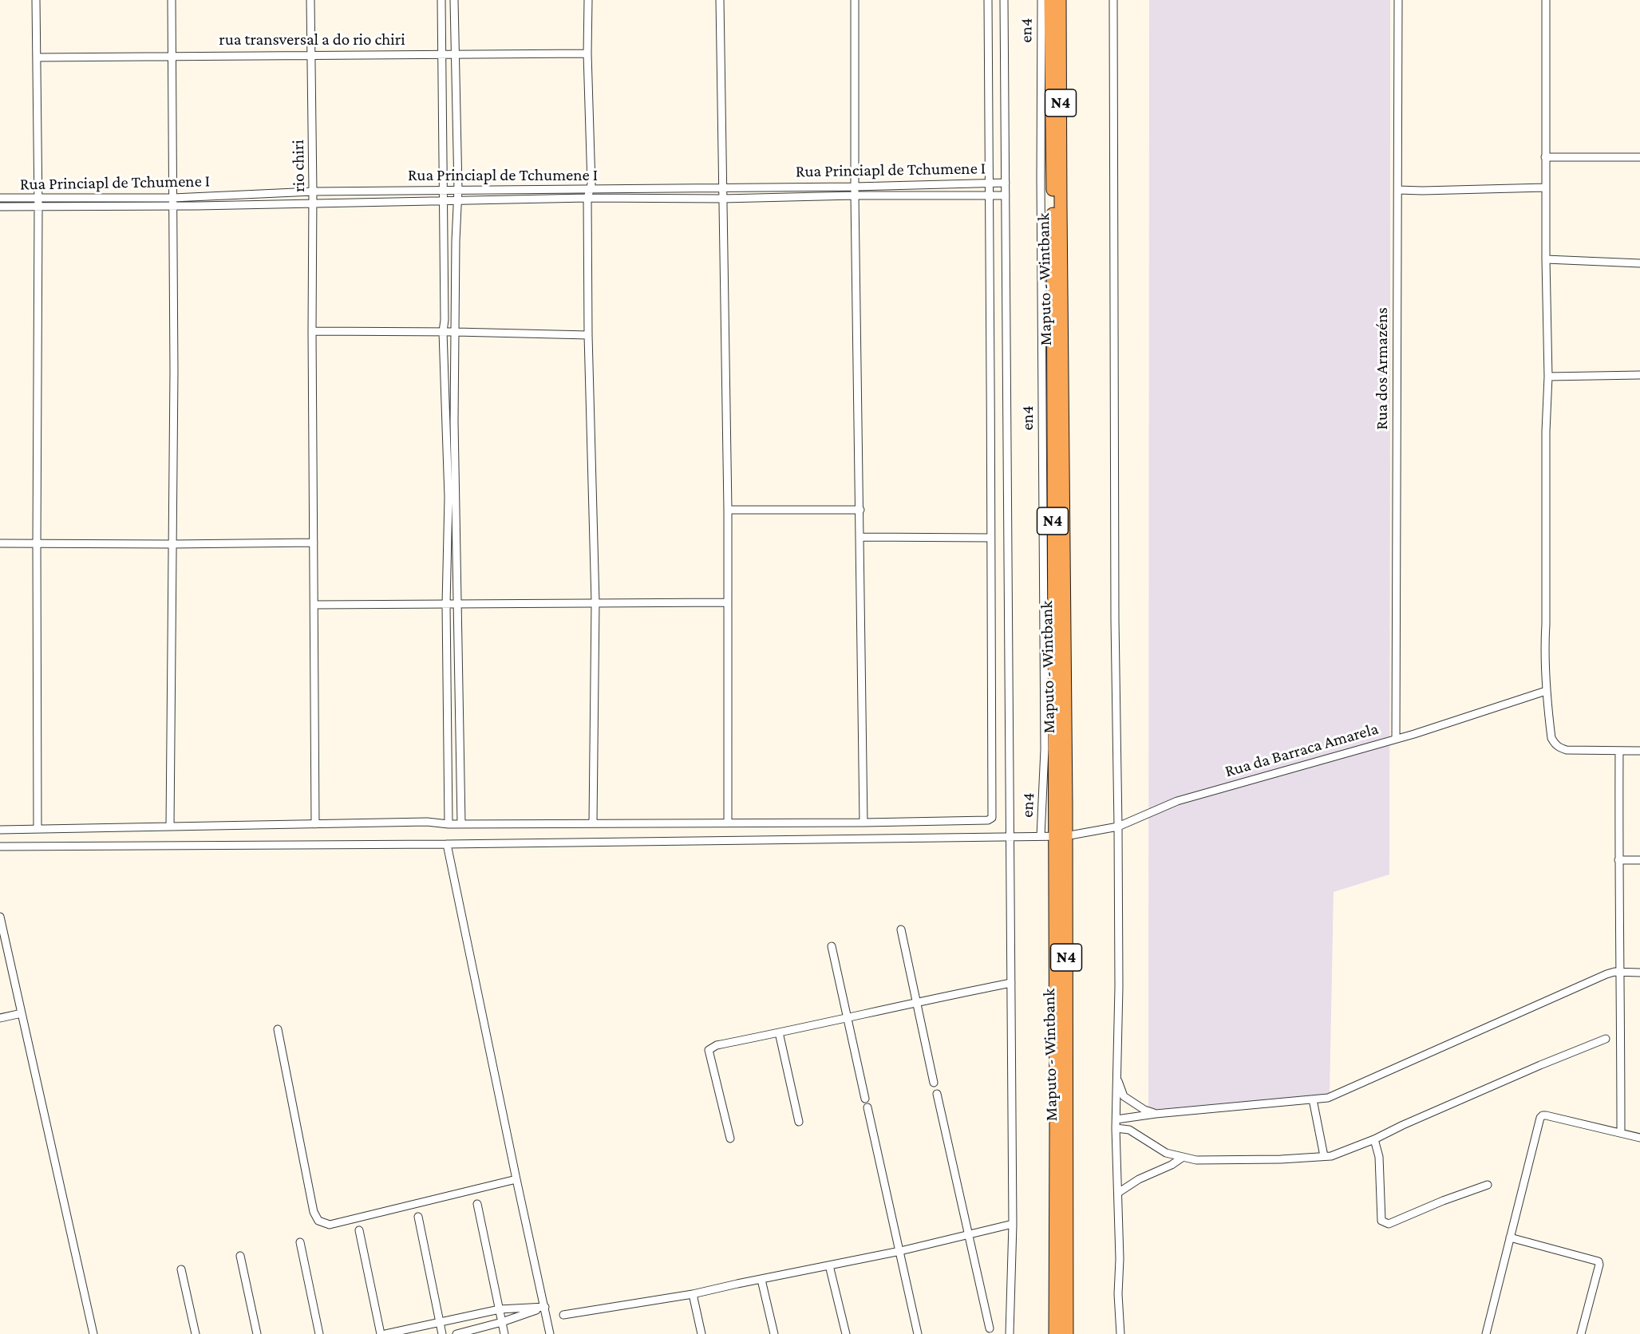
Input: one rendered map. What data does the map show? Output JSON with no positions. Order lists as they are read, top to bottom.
{
  "streets": {
    "highway": ["N4", "Maputo - Wintbank"],
    "street": [
      "en4",
      "rua transversal a do rio chiri",
      "rio chiri",
      "Rua Princiapl de Tchumene I",
      "Rua dos Armazéns",
      "Rua da Barraca Amarela"
    ]
  },
  "crossings": [
    ["en4", "Rua da Barraca Amarela"],
    ["rua transversal a do rio chiri", "rio chiri"],
    ["rio chiri", "Rua Princiapl de Tchumene I"],
    ["Maputo - Wintbank", "Rua da Barraca Amarela"],
    ["Rua dos Armazéns", "Rua da Barraca Amarela"]
  ]
}
